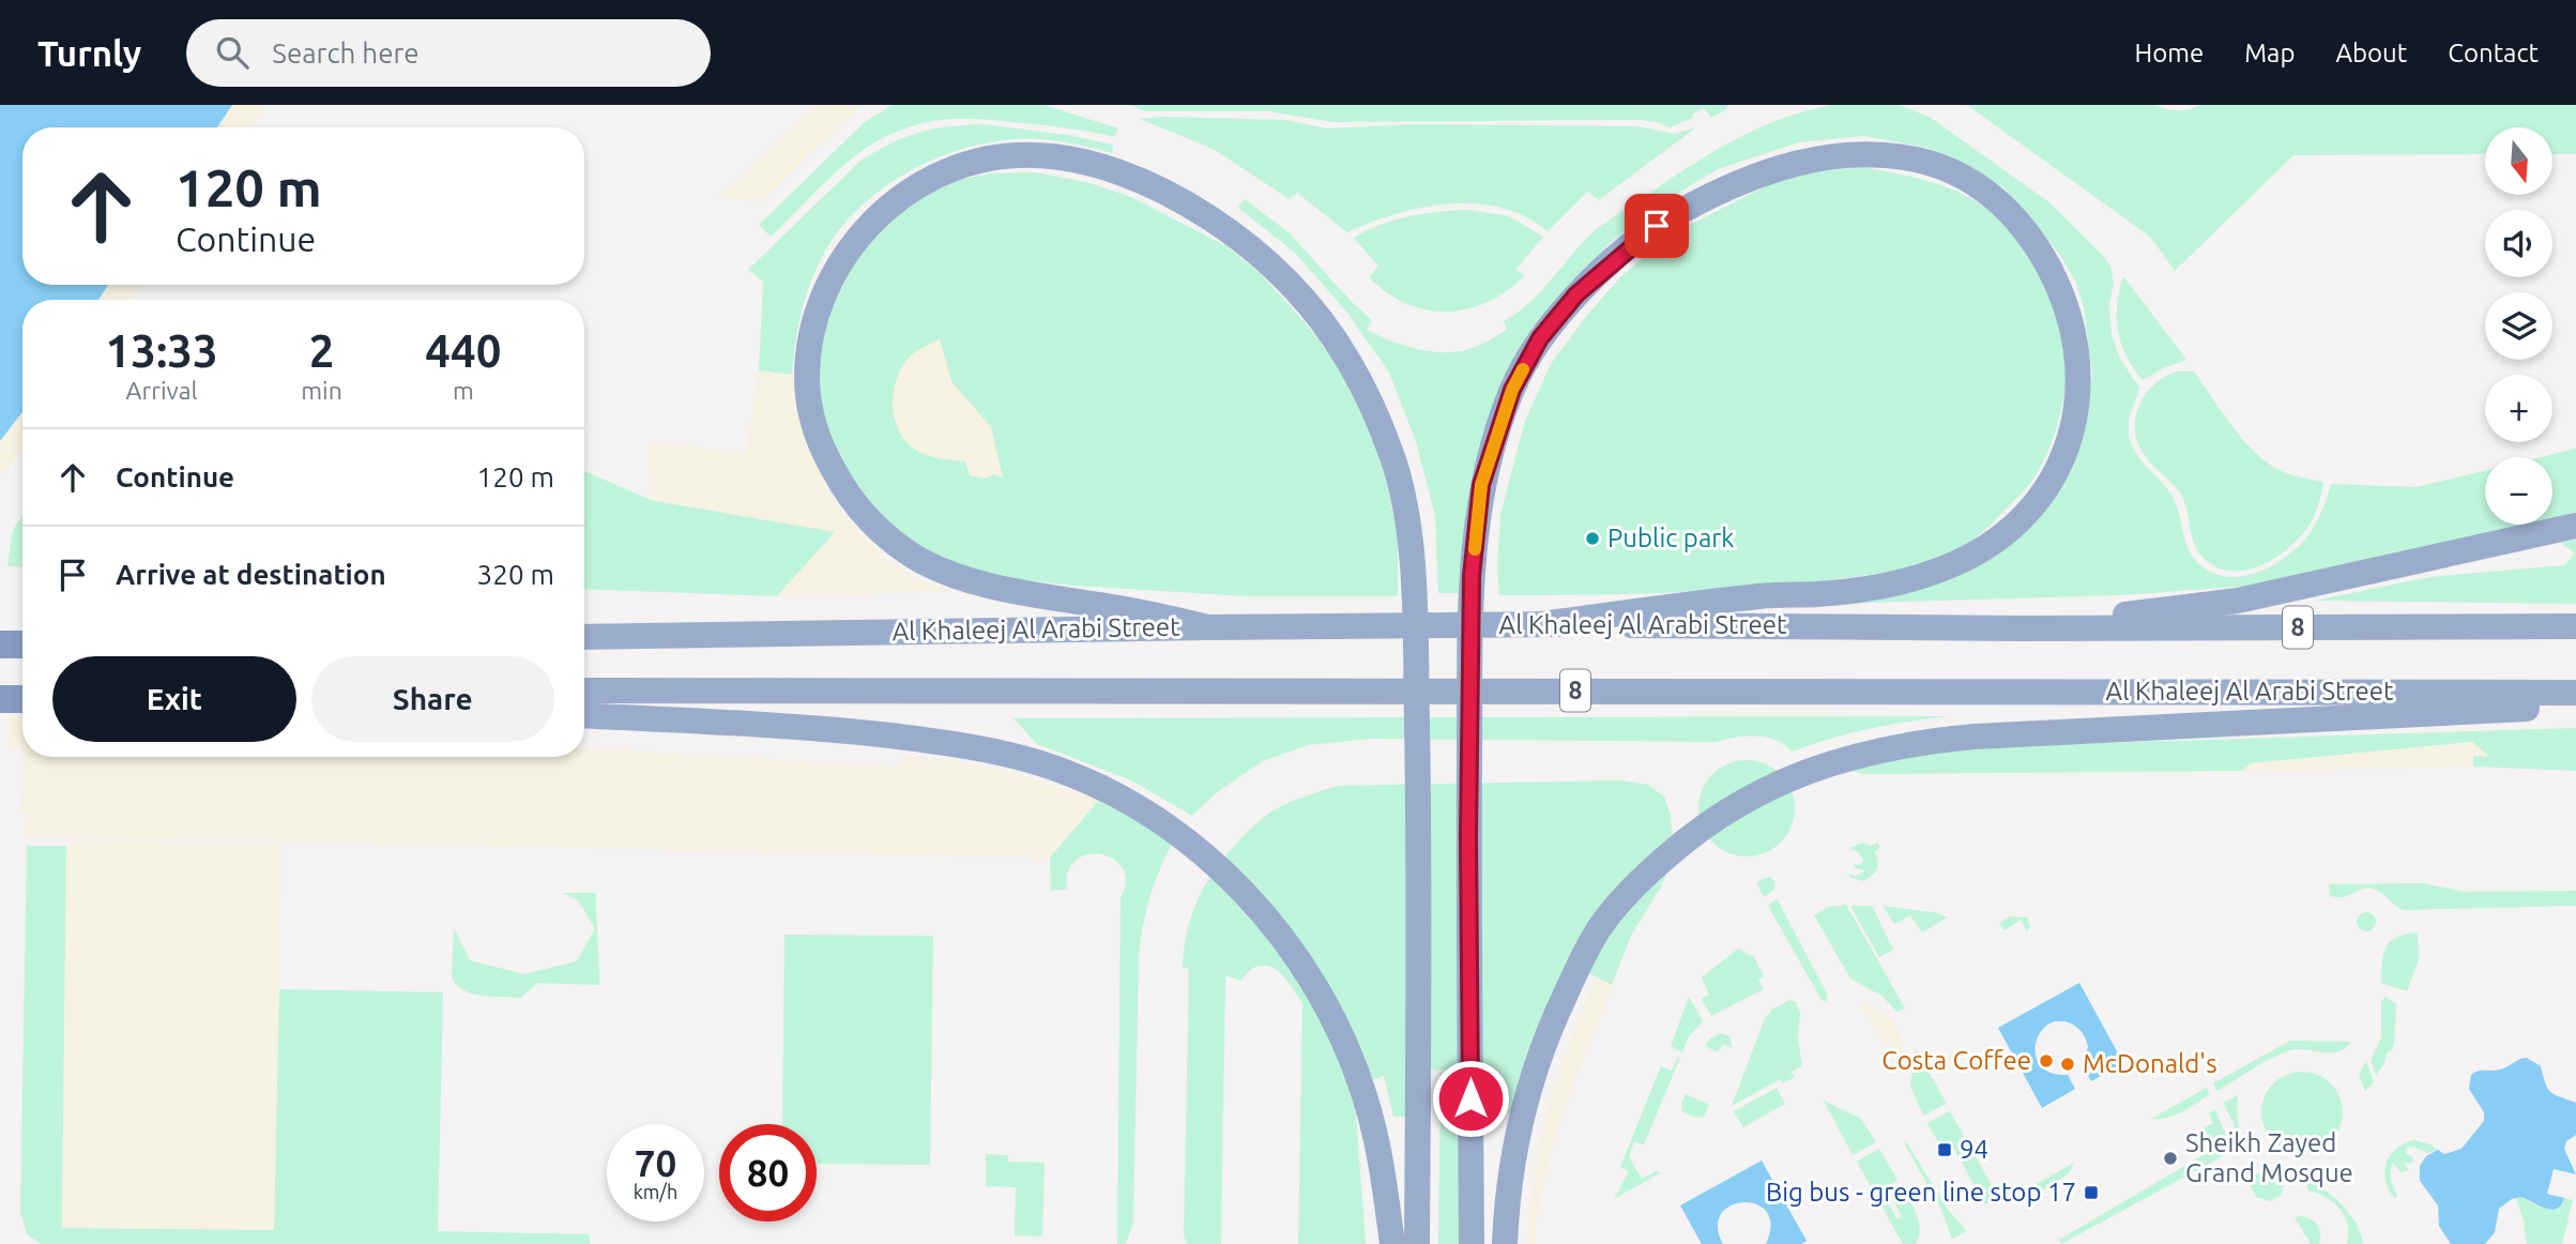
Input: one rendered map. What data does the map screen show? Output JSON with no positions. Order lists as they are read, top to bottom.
{
  "streets": {
    "highway": ["Al Khaleej Al Arabi Street", "8"]
  },
  "places": {
    "other": [
      "Public park",
      "Costa Coffee",
      "McDonald's",
      "Sheikh Zayed Grand Mosque"
    ],
    "transit": ["94", "Big bus - green line stop 17"]
  },
  "north": "bottom",
  "page": {
    "header": "Turnly",
    "search": "Search here",
    "nav": [
      "Home",
      "Map",
      "About",
      "Contact"
    ],
    "map_buttons": ["+", "−"],
    "turn": ["120 m", "Continue"],
    "eta": [
      "13:33",
      "Arrival",
      "2",
      "min",
      "440",
      "m"
    ],
    "list": [
      {
        "name": "Continue",
        "value": "120 m"
      },
      {
        "name": "Arrive at destination",
        "value": "320 m"
      }
    ],
    "buttons": ["Exit", "Share"],
    "speed": "70 km/h",
    "limit": "80"
  }
}
